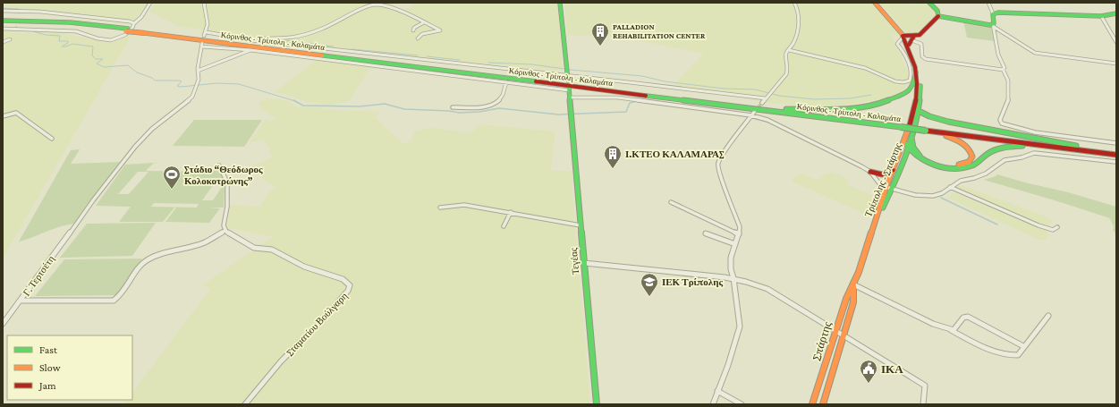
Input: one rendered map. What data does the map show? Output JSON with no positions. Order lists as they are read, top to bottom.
{
  "streets": {
    "main road": [
      "Κόρινθος - Τρίπολη - Καλαμάτα",
      "Τρίπολης - Σπάρτης",
      "Τεγέας",
      "Σπάρτης"
    ],
    "street": ["Γ. Τερτσέτη", "Σταματίου Βούλγαρη"]
  },
  "crossings": [
    ["Τρίπολης - Σπάρτης", "Σπάρτης"]
  ],
  "places": {
    "building": ["PALLADION REHABILITATION CENTER", "Ι.ΚΤΕΟ ΚΑΛΑΜΑΡΑΣ"],
    "sports": ["Στάδιο “Θεόδωρος Κολοκοτρώνης”"],
    "school or university": ["ΙΕΚ Τρίπολης"],
    "public building": ["ΙΚΑ"]
  },
  "legend": ["Fast", "Slow", "Jam"]
}
